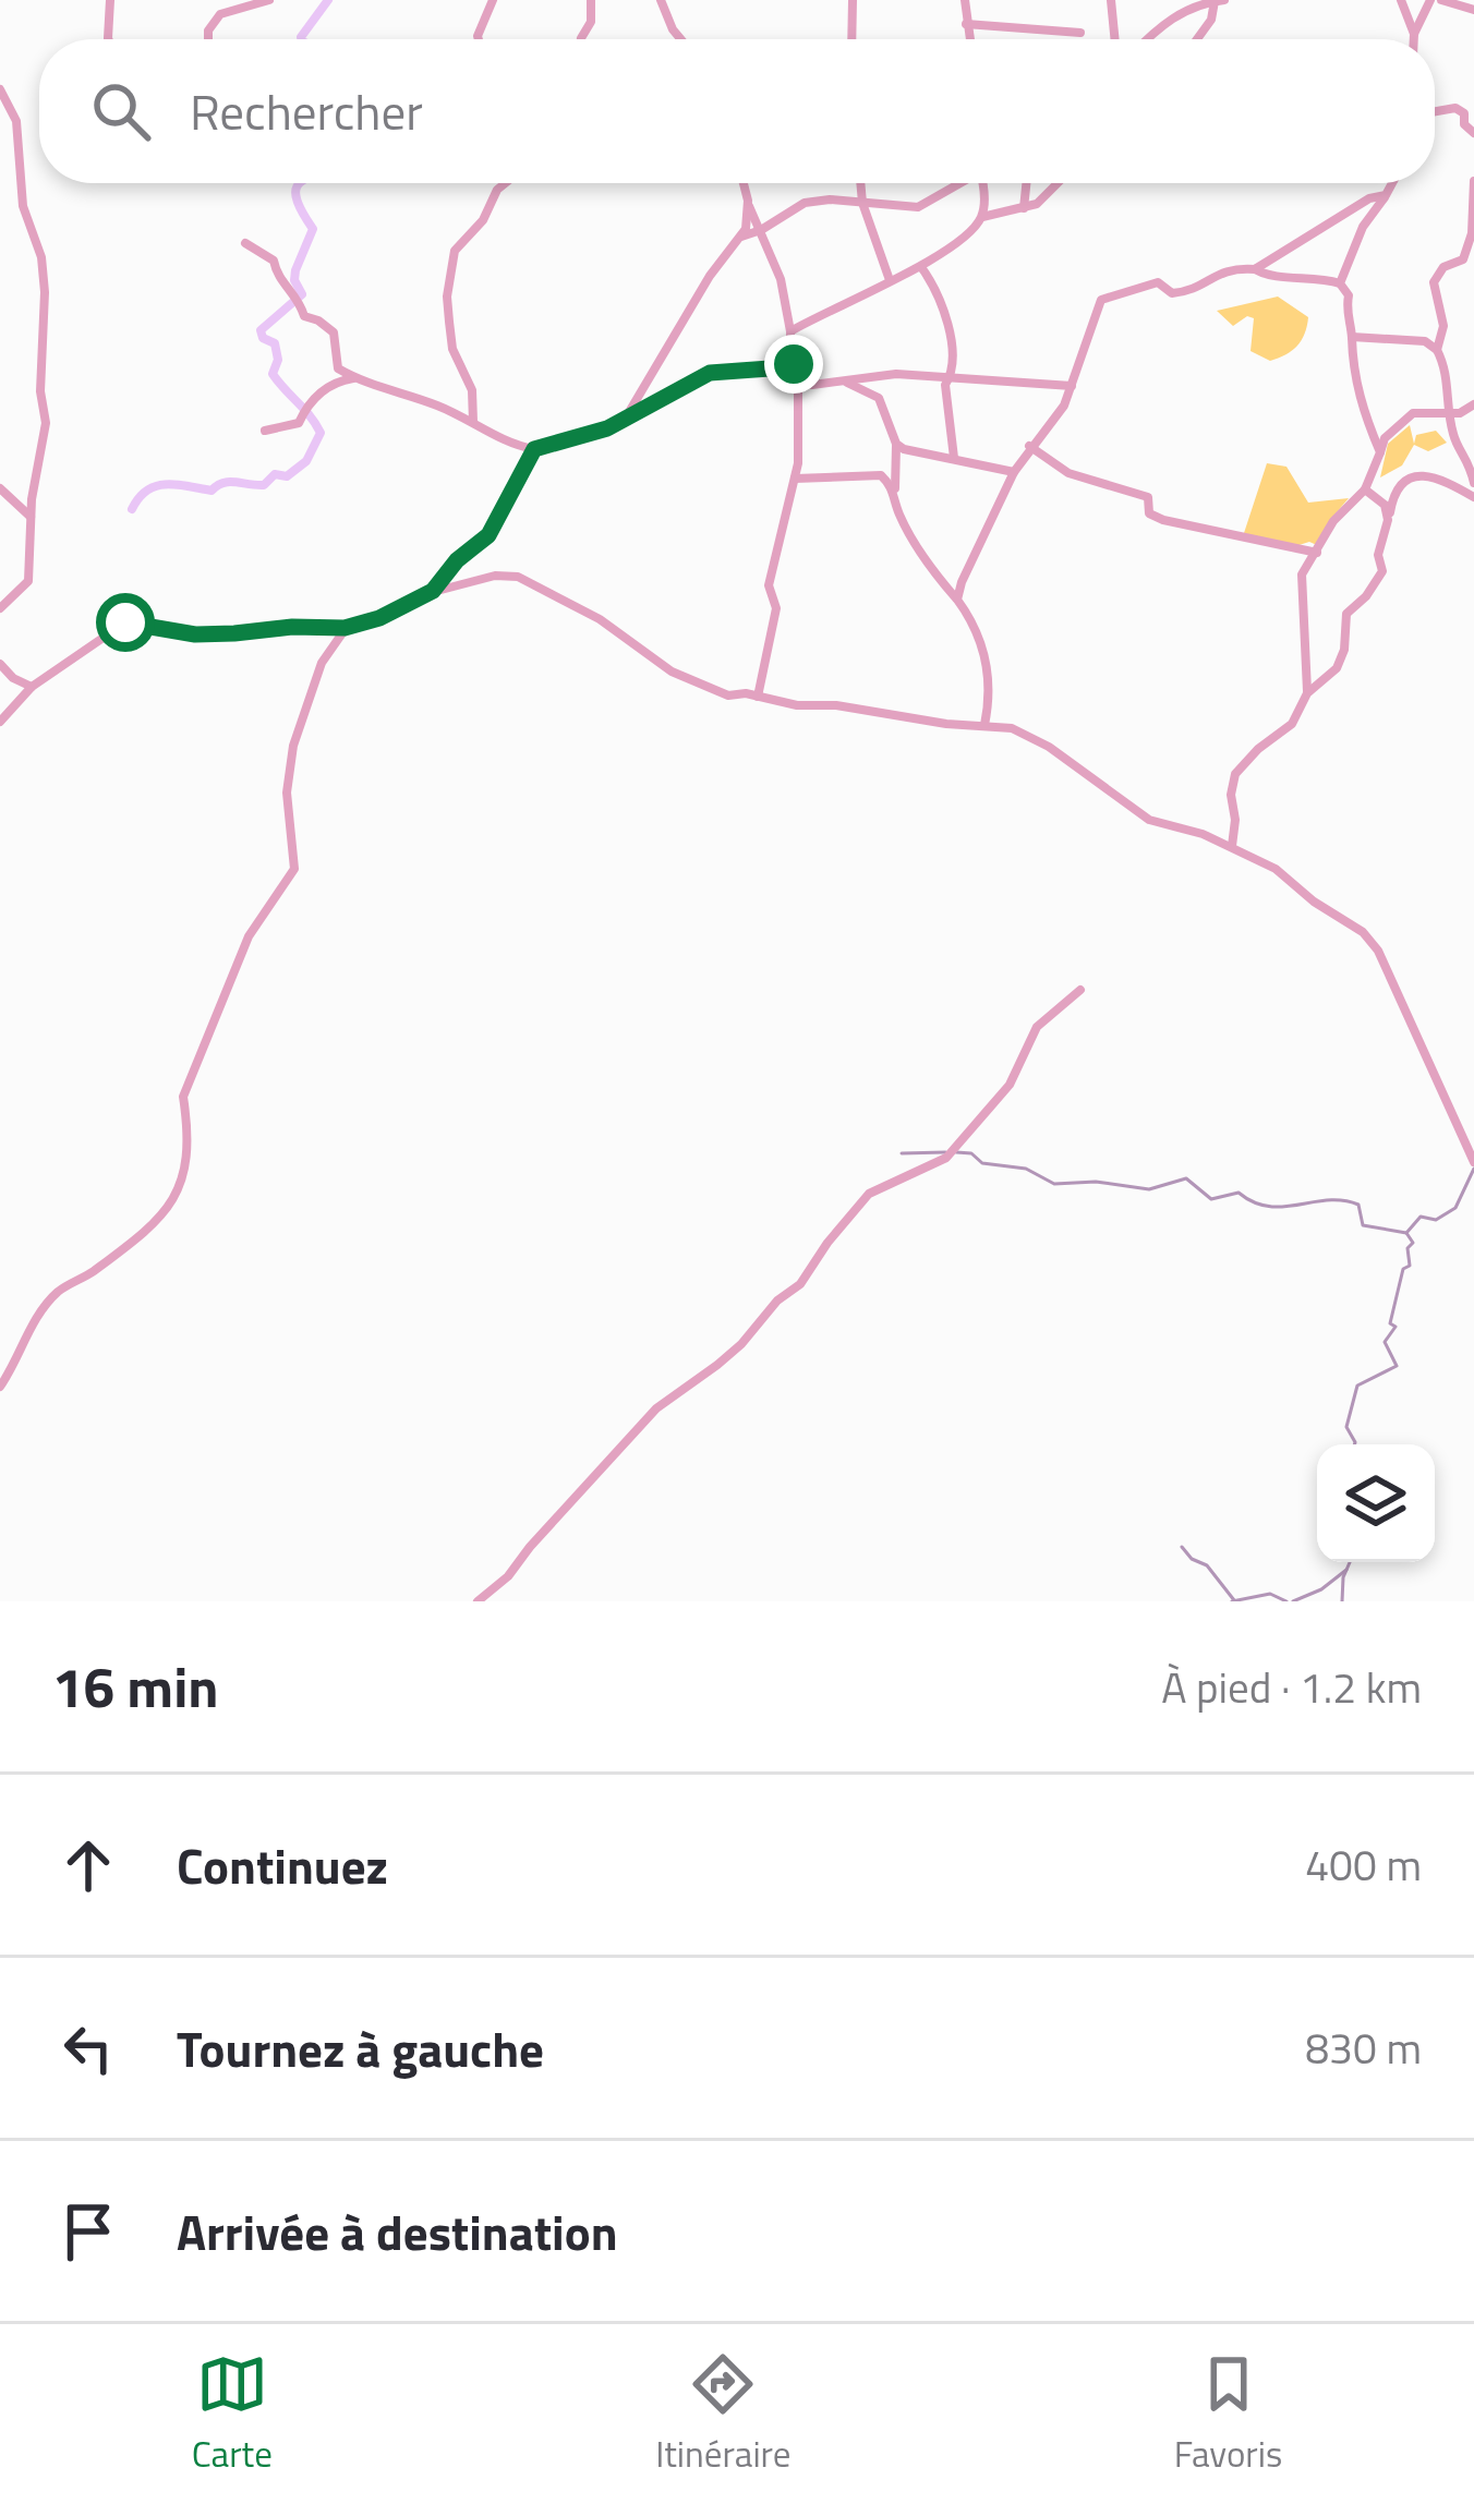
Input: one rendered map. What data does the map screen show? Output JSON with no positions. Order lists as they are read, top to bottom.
{
  "page": {
    "search": "Rechercher",
    "heading": ["16 min", "À pied · 1.2 km"],
    "list": [
      ["Continuez", "400 m"],
      ["Tournez à gauche", "830 m"],
      "Arrivée à destination"
    ],
    "nav": ["Carte", "Itinéraire", "Favoris"]
  }
}
